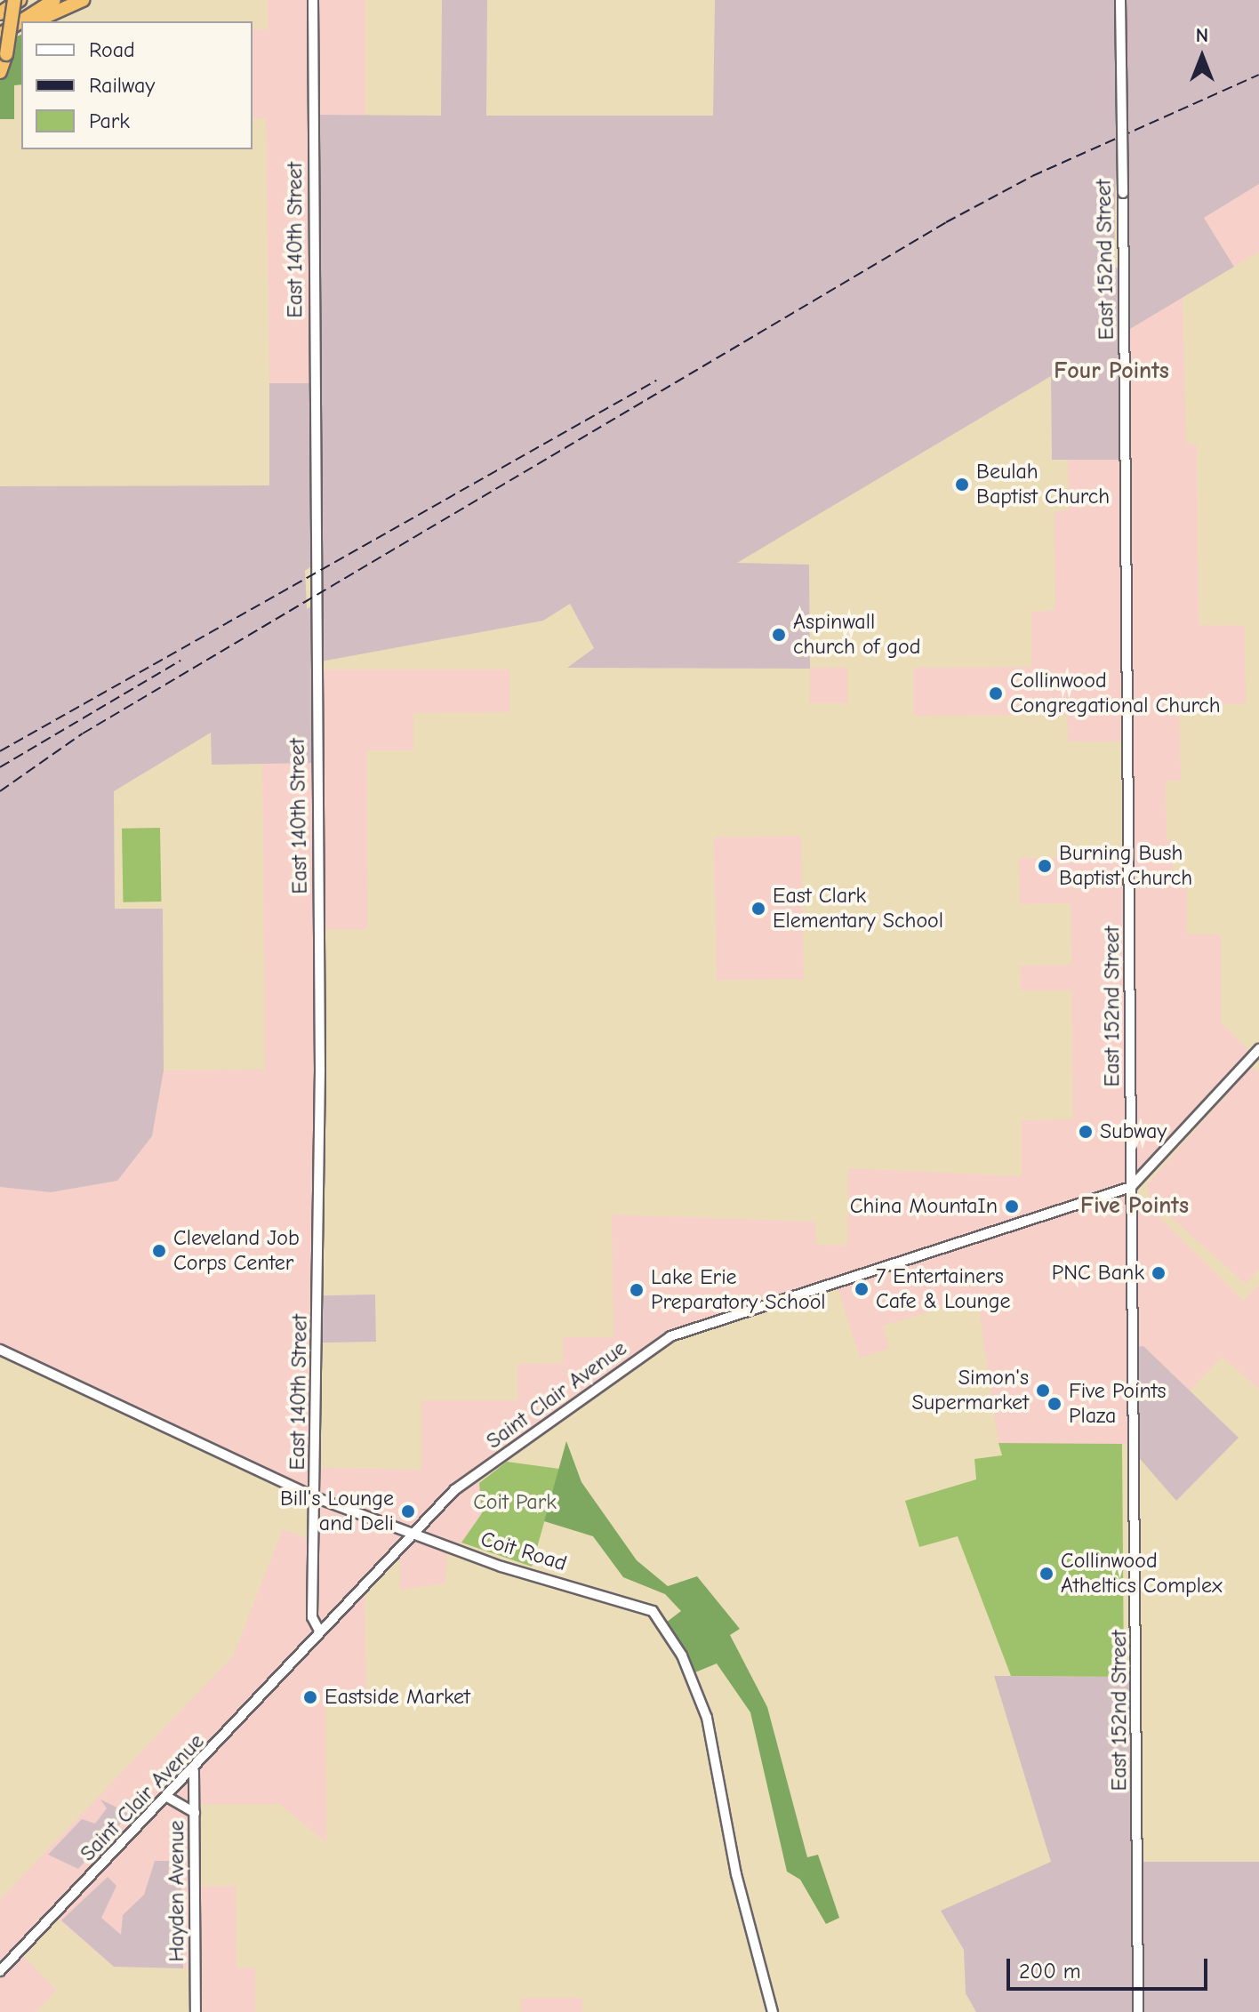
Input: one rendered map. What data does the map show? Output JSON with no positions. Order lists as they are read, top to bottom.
{
  "streets": {
    "street": [
      "East 140th Street",
      "East 152nd Street",
      "Saint Clair Avenue",
      "Coit Road",
      "Hayden Avenue"
    ]
  },
  "crossings": [
    ["East 140th Street", "Saint Clair Avenue"],
    ["East 140th Street", "Coit Road"],
    ["East 152nd Street", "Saint Clair Avenue"],
    ["Saint Clair Avenue", "Coit Road"],
    ["Saint Clair Avenue", "Hayden Avenue"]
  ],
  "districts": ["Four Points", "Five Points"],
  "parks": ["Coit Park"],
  "places": [
    "Beulah Baptist Church",
    "Aspinwall church of god",
    "Collinwood Congregational Church",
    "Burning Bush Baptist Church",
    "East Clark Elementary School",
    "Subway",
    "China MountaIn",
    "Cleveland Job Corps Center",
    "PNC Bank",
    "7 Entertainers Cafe & Lounge",
    "Lake Erie Preparatory School",
    "Simon's Supermarket",
    "Five Points Plaza",
    "Bill's Lounge and Deli",
    "Collinwood Atheltics Complex",
    "Eastside Market"
  ],
  "legend": ["Road", "Railway", "Park"],
  "scale_bar": "200 m",
  "north": "top"
}
